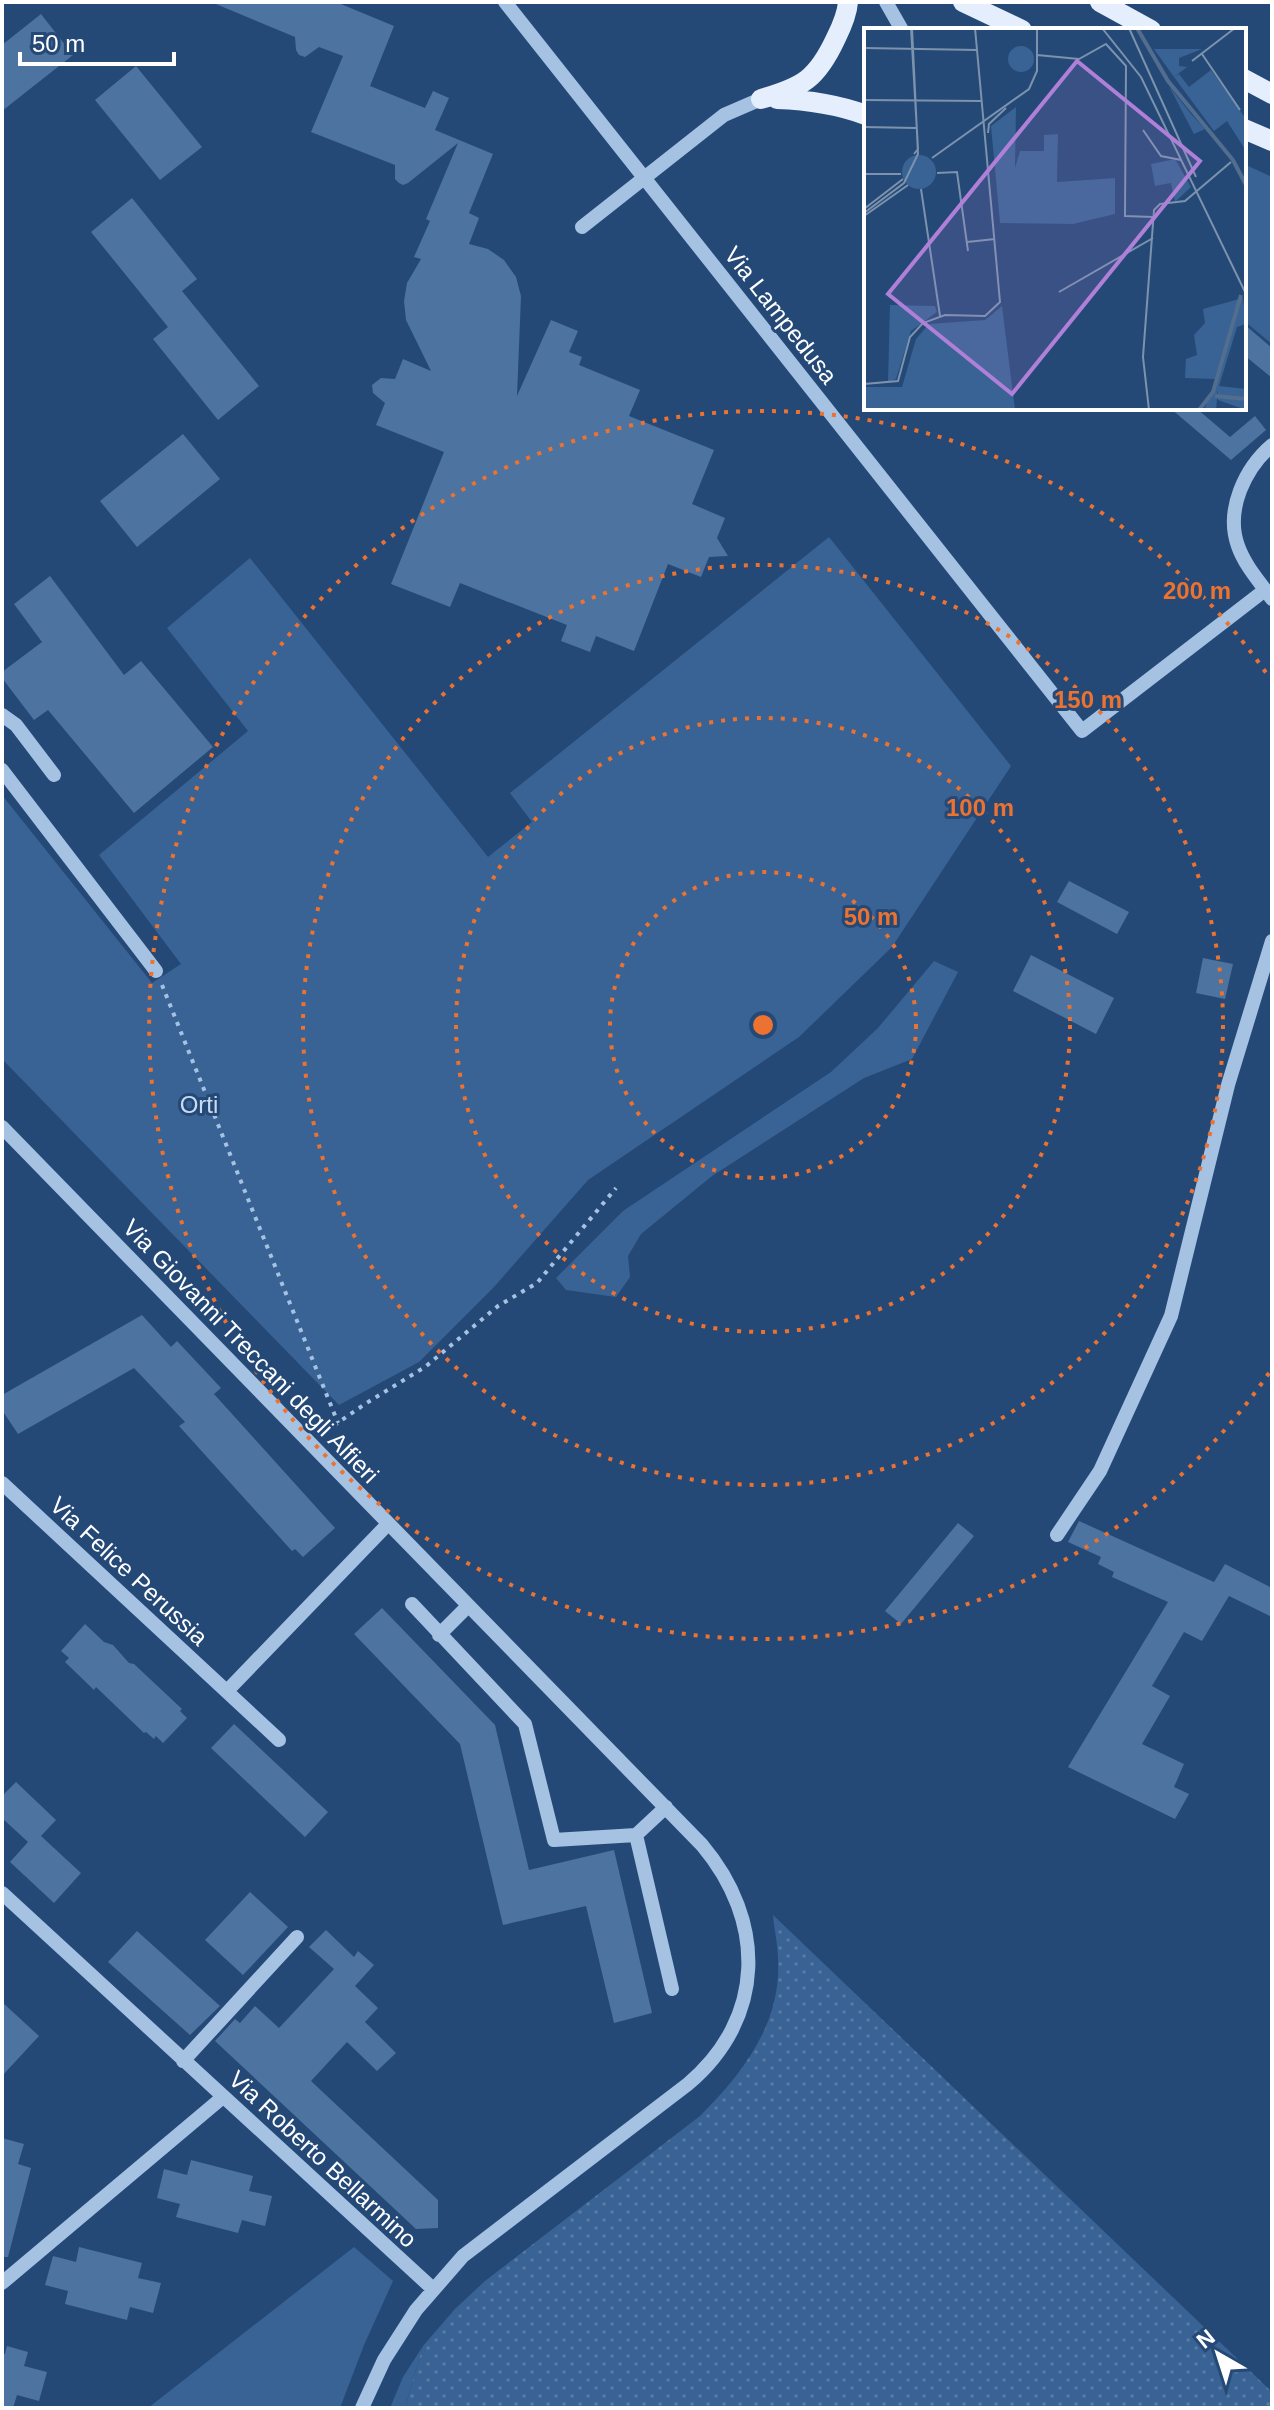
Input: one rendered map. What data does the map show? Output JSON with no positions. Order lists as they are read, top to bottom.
{
  "streets": {
    "street": [
      "Via Lampedusa",
      "Via Giovanni Treccani degli Alfieri",
      "Via Felice Perussia",
      "Via Roberto Bellarmino"
    ]
  },
  "crossings": [
    ["Via Giovanni Treccani degli Alfieri", "Via Roberto Bellarmino"]
  ],
  "parks": ["Orti"],
  "scale_bar": "50 m",
  "north": "top left",
  "rings": [
    "200 m",
    "150 m",
    "100 m",
    "50 m"
  ]
}
